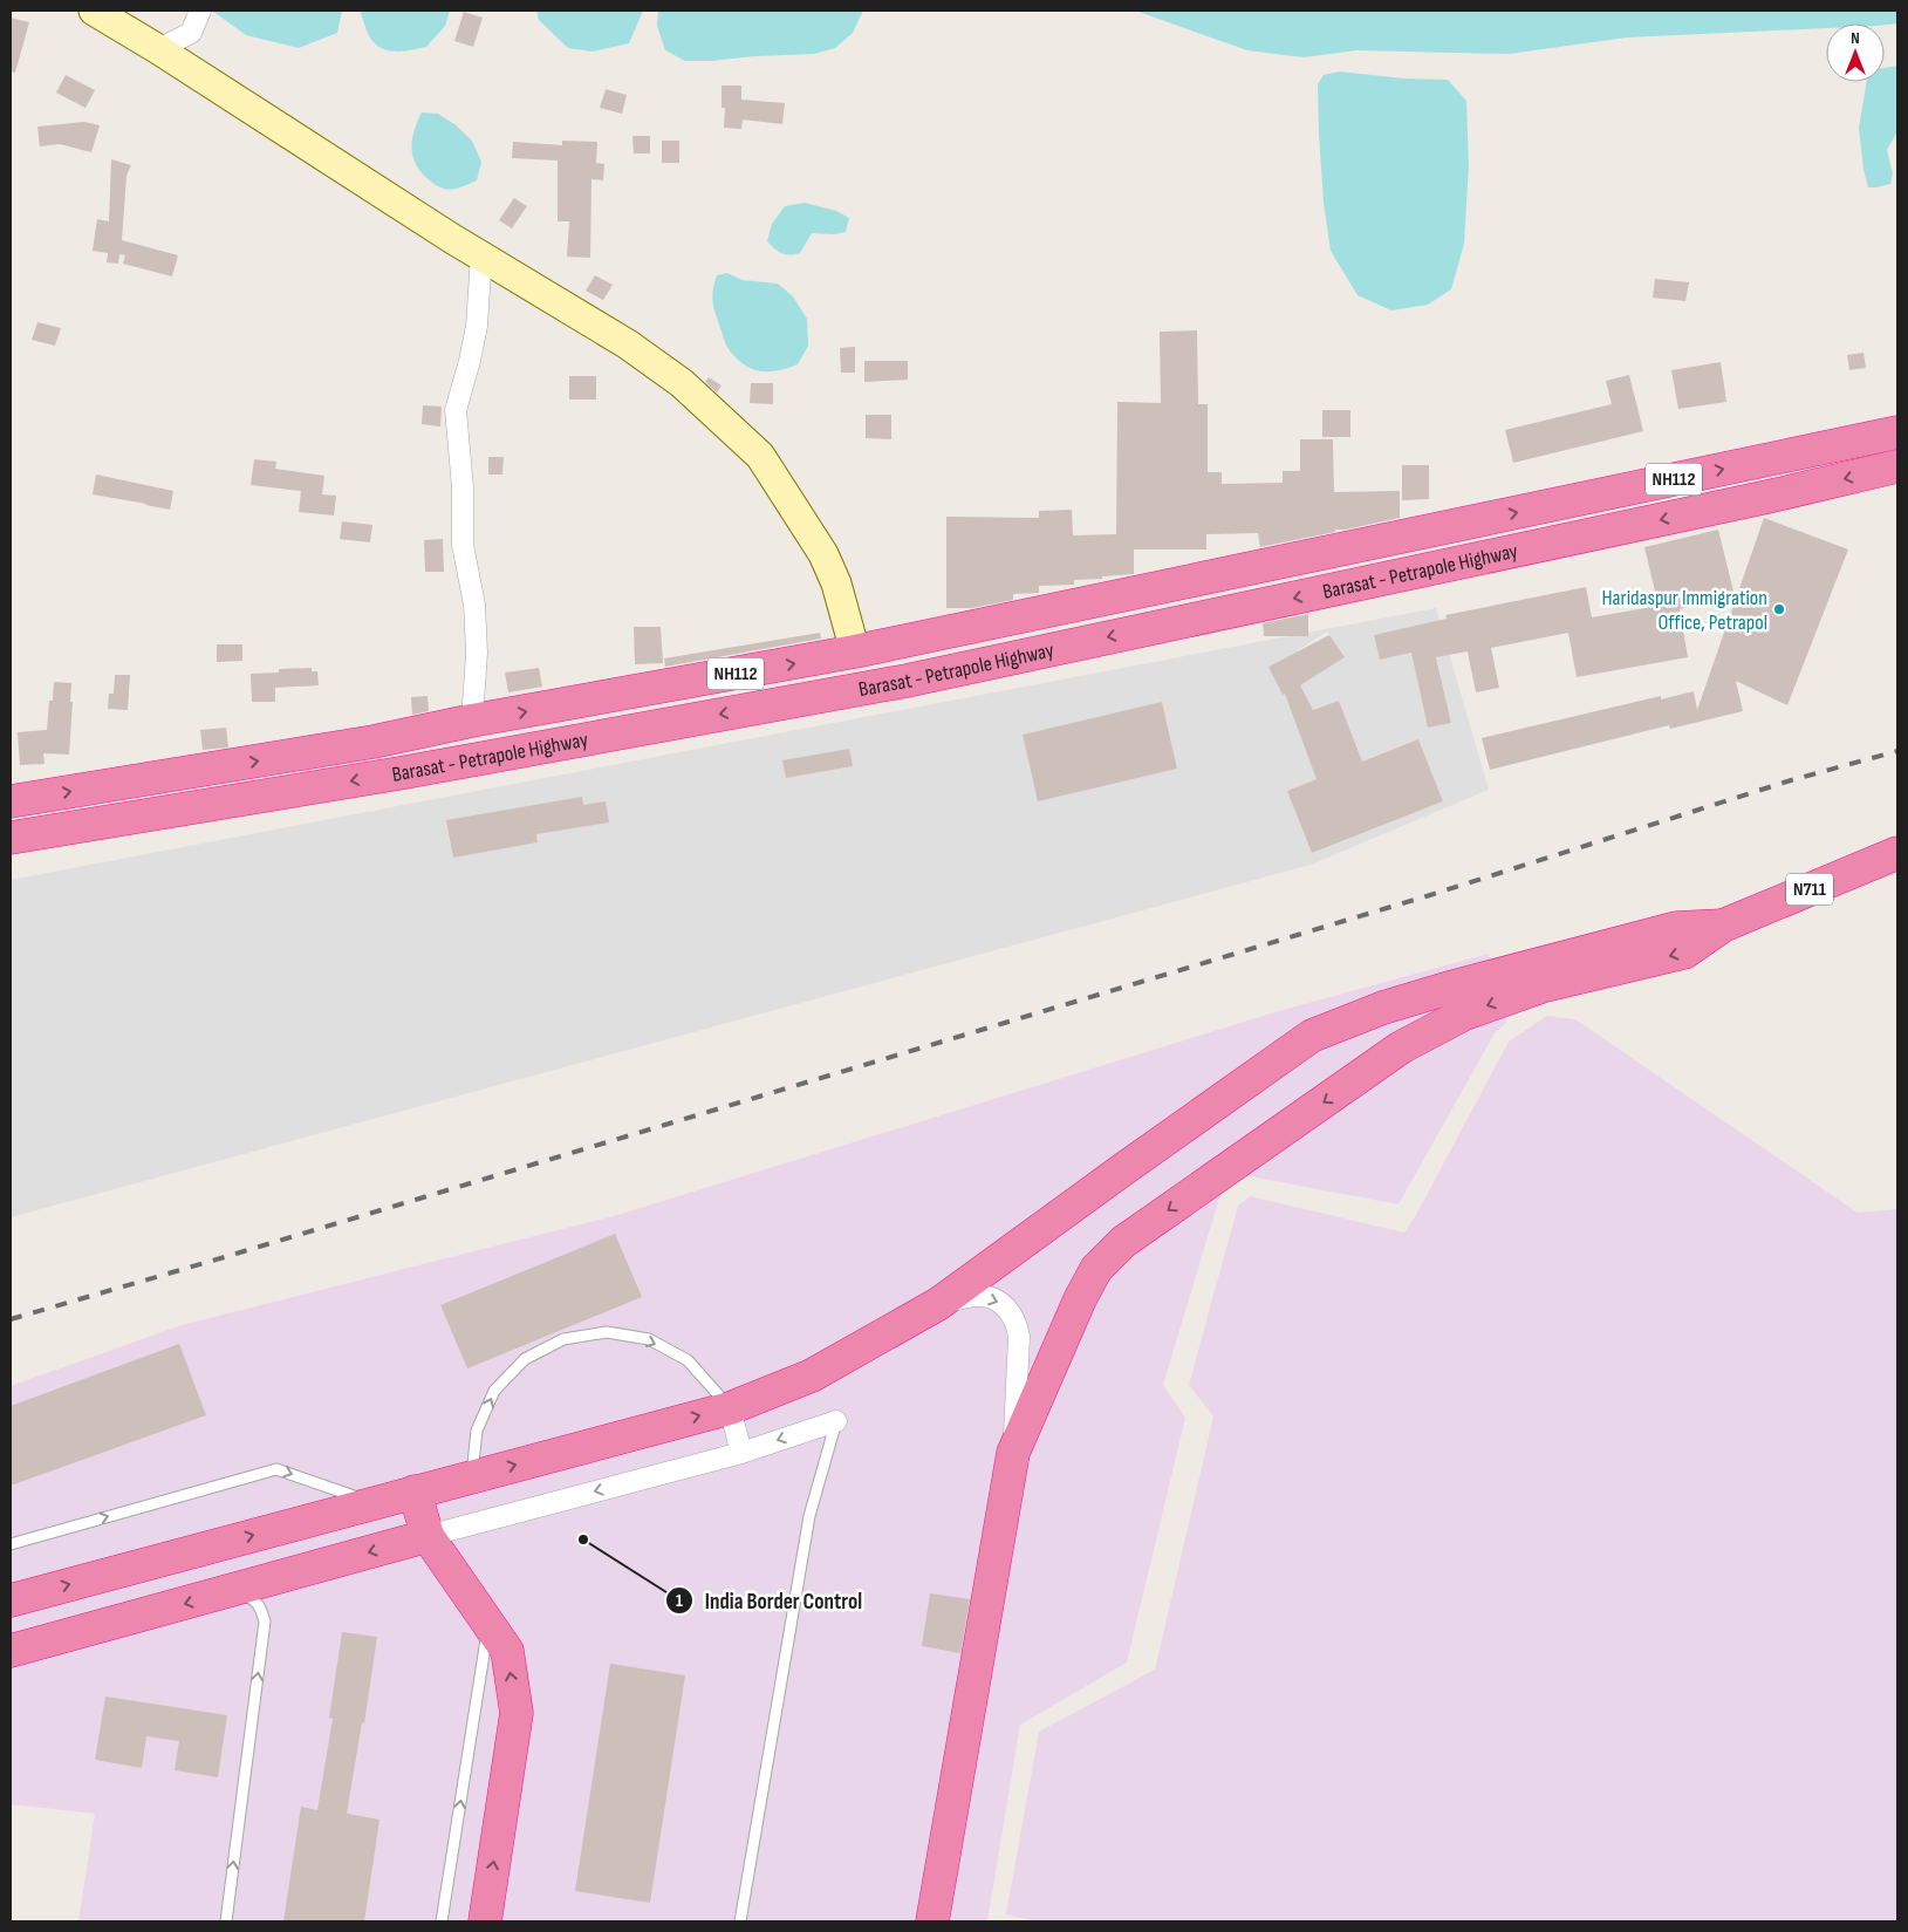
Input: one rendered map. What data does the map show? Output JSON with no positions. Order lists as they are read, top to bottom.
{
  "streets": {
    "highway": ["NH112", "Barasat - Petrapole Highway", "N711"]
  },
  "places": ["Haridaspur Immigration Office, Petrapol", "India Border Control"],
  "north": "top"
}
